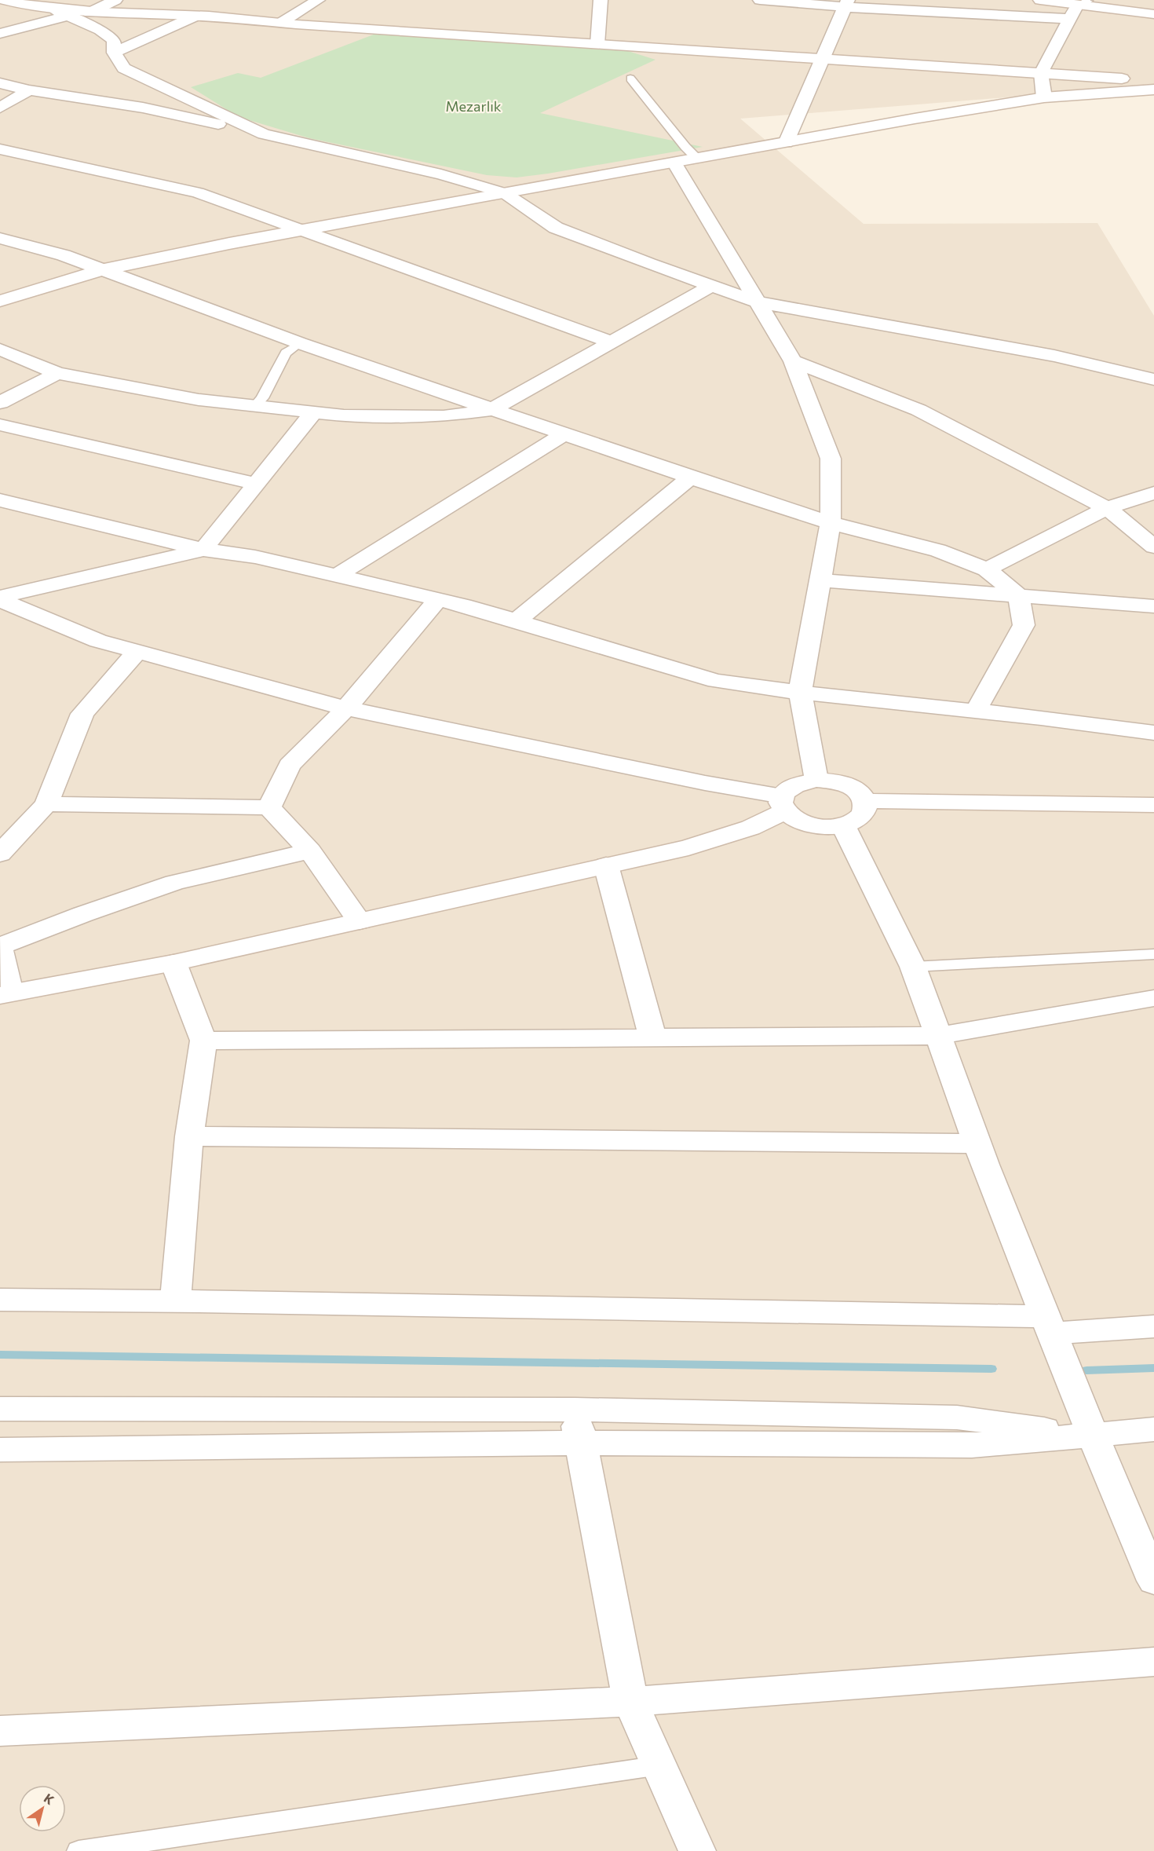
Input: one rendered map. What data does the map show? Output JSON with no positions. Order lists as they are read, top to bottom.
{
  "parks": ["Mezarlık"],
  "north": "top right"
}
